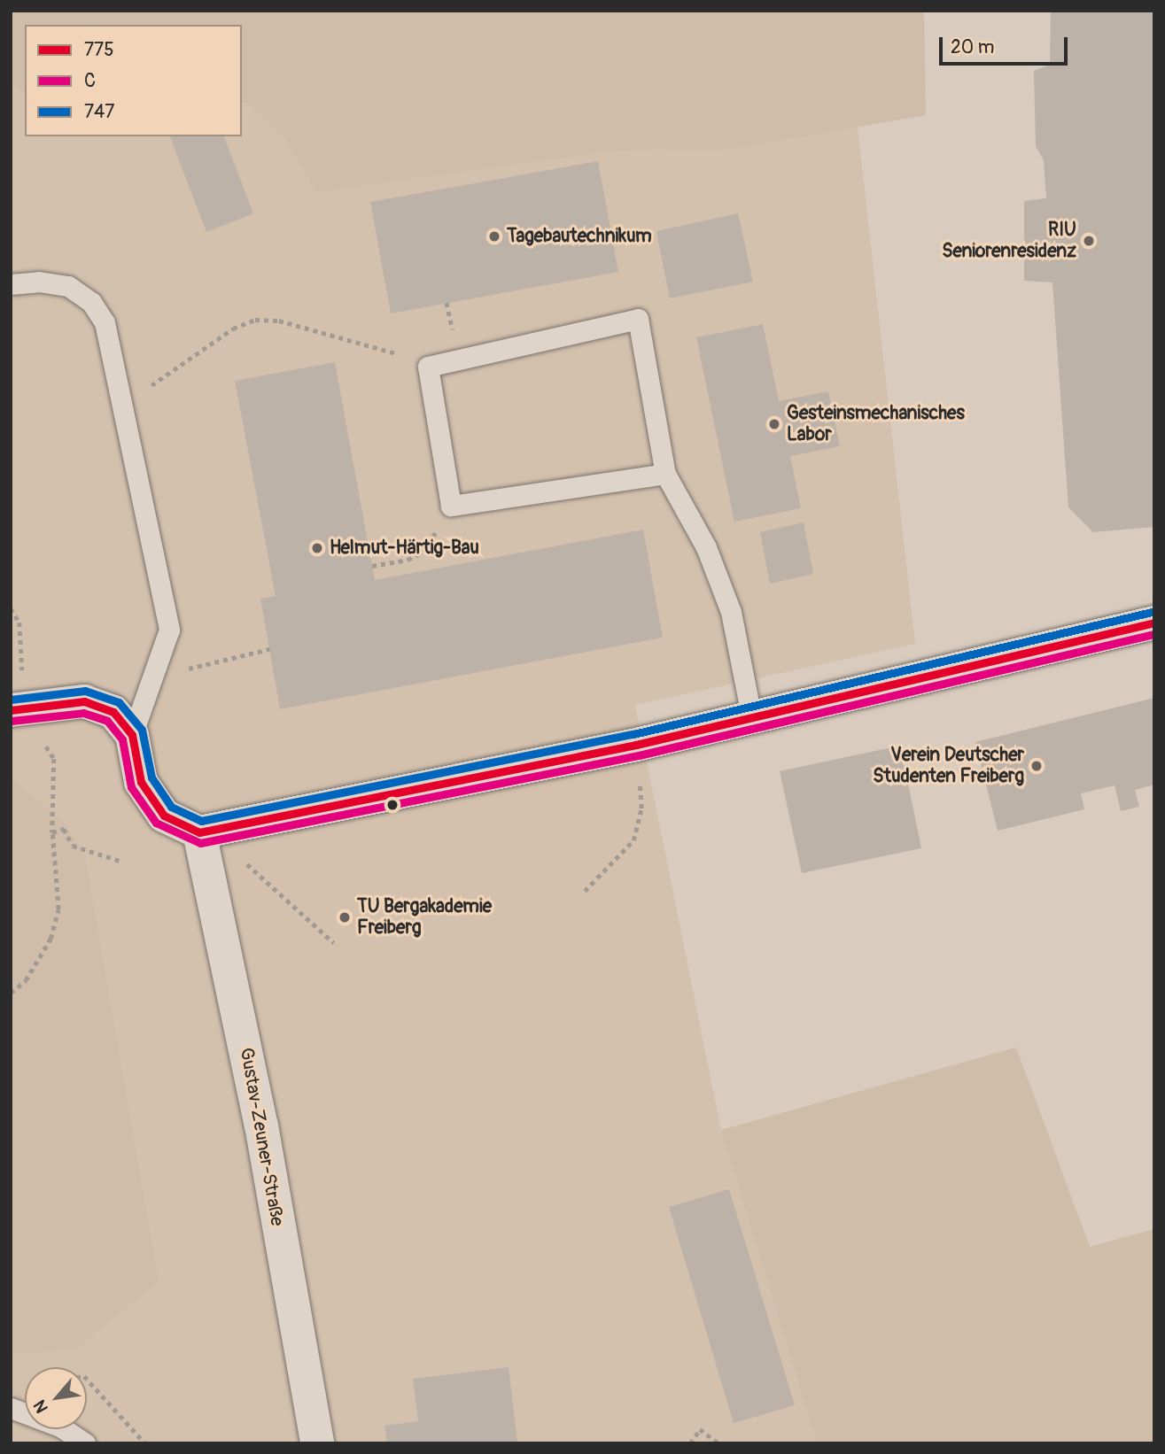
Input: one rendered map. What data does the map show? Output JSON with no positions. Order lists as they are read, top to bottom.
{
  "streets": {
    "street": ["Gustav-Zeuner-Straße"]
  },
  "places": [
    "Tagebautechnikum",
    "RIU Seniorenresidenz",
    "Gesteinsmechanisches Labor",
    "Helmut-Härtig-Bau",
    "Verein Deutscher Studenten Freiberg",
    "TU Bergakademie Freiberg"
  ],
  "lines": ["transit line 747", "transit line 775", "transit line C"],
  "legend": ["775", "C", "747"],
  "scale_bar": "20 m",
  "north": "bottom left"
}
